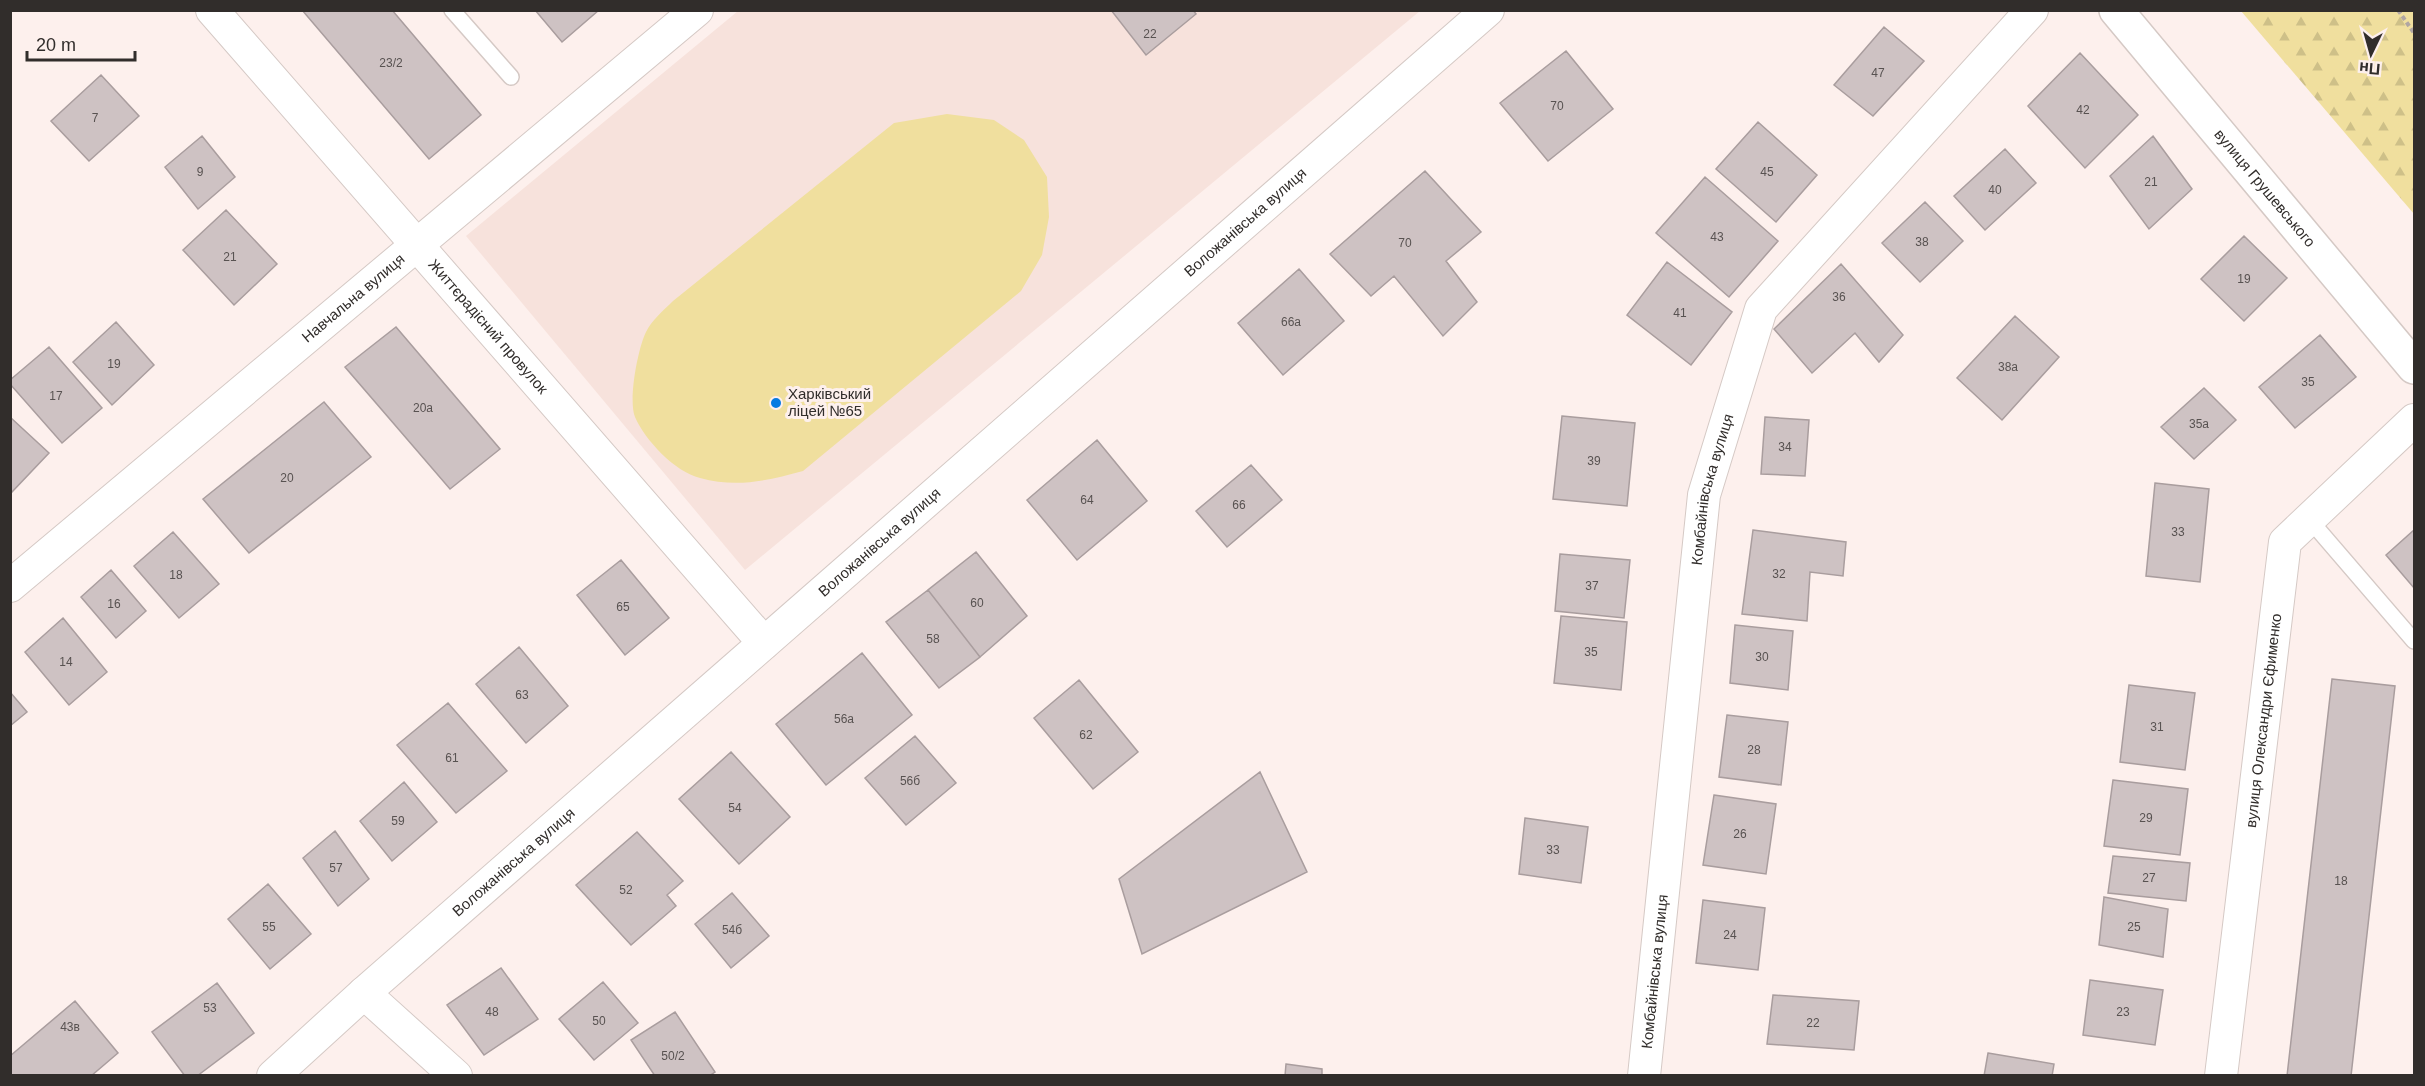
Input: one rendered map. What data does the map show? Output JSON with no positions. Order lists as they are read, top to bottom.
{
  "streets": {
    "street": [
      "вулиця Грушевського",
      "Воложанівська вулиця",
      "Навчальна вулиця",
      "Життєрадісний провулок",
      "Комбайнівська вулиця",
      "вулиця Олександри Єфименко"
    ]
  },
  "crossings": [
    ["Воложанівська вулиця", "Життєрадісний провулок"],
    ["Навчальна вулиця", "Життєрадісний провулок"]
  ],
  "places": ["Харківський ліцей №65"],
  "house_numbers": [
    "22",
    "23/2",
    "47",
    "70",
    "42",
    "7",
    "9",
    "45",
    "21",
    "40",
    "43",
    "38",
    "70",
    "21",
    "19",
    "36",
    "41",
    "66а",
    "19",
    "38а",
    "35",
    "17",
    "20а",
    "35а",
    "34",
    "39",
    "20",
    "64",
    "66",
    "33",
    "32",
    "18",
    "37",
    "60",
    "16",
    "65",
    "58",
    "35",
    "30",
    "14",
    "63",
    "56а",
    "31",
    "62",
    "28",
    "61",
    "56б",
    "54",
    "29",
    "59",
    "26",
    "33",
    "57",
    "27",
    "18",
    "52",
    "55",
    "25",
    "54б",
    "24",
    "53",
    "48",
    "23",
    "50",
    "22",
    "43в",
    "50/2"
  ],
  "scale_bar": "20 m",
  "north": "bottom"
}
